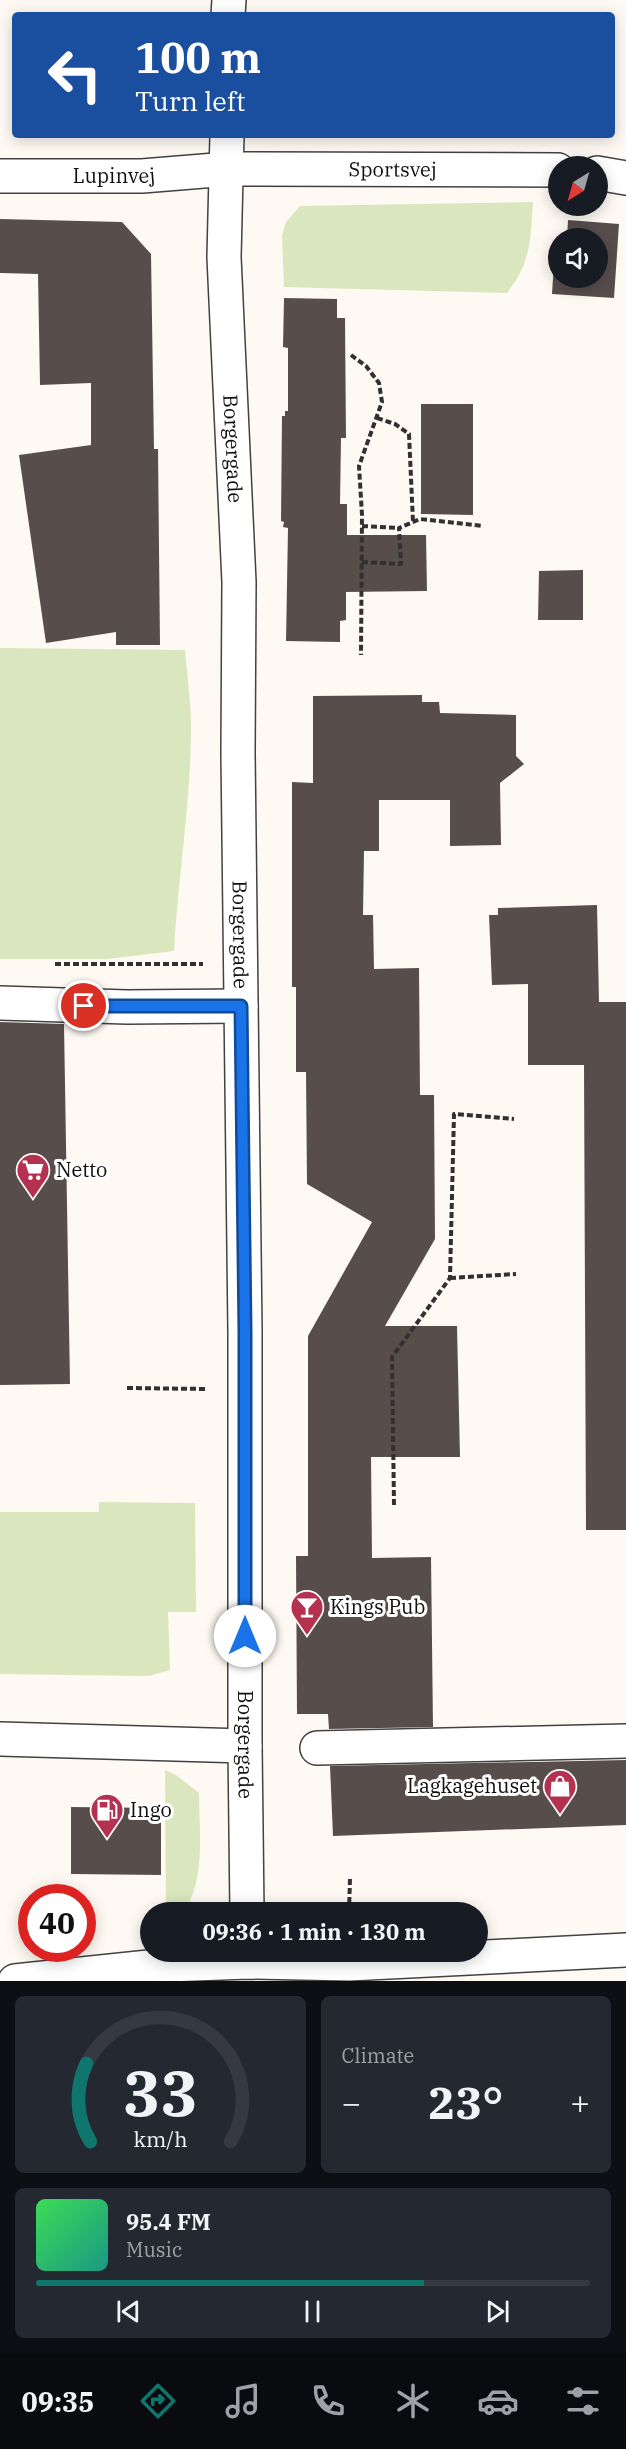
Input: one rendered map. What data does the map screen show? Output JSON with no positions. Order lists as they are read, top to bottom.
{
  "streets": {
    "street": ["Sportsvej", "Lupinvej", "Borgergade"]
  },
  "crossings": [
    ["Sportsvej", "Lupinvej"],
    ["Sportsvej", "Borgergade"],
    ["Lupinvej", "Borgergade"]
  ],
  "places": {
    "supermarket": ["Netto"],
    "bar": ["Kings Pub"],
    "shop": ["Lagkagehuset"],
    "fuel station": ["Ingo"]
  },
  "north": "bottom left",
  "page": {
    "turn": ["100 m", "Turn left"],
    "limit": "40",
    "trip": "09:36 · 1 min · 130 m",
    "tile": "Climate",
    "heat": ["−", "23°", "+"],
    "song": ["95.4 FM", "Music"],
    "tabs": "09:35",
    "gauge": ["33", "km/h"]
  }
}
